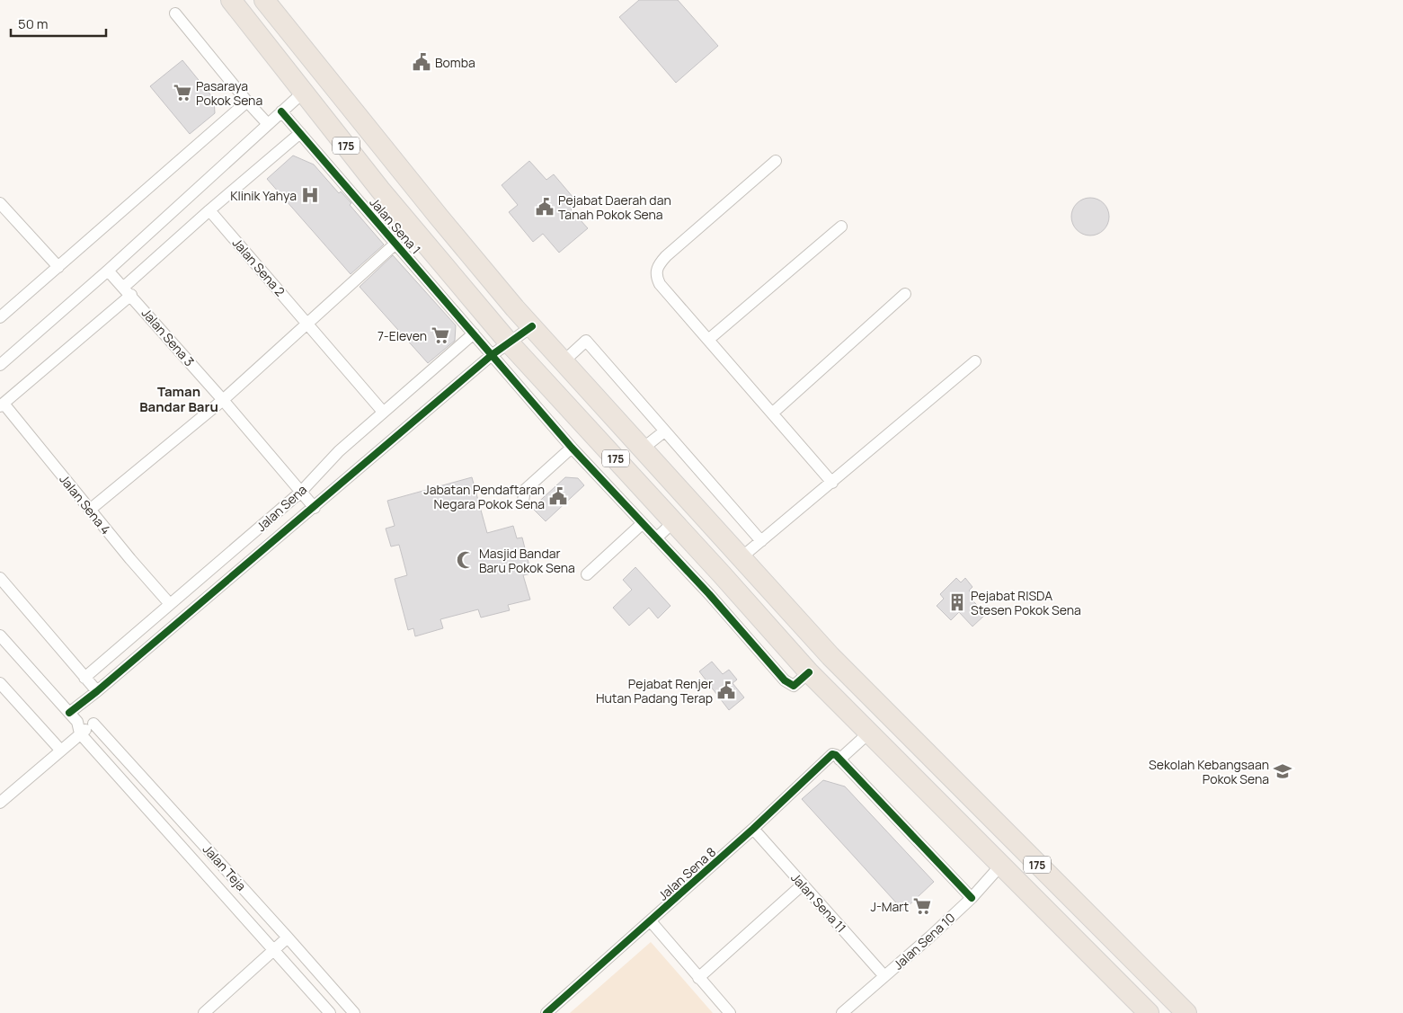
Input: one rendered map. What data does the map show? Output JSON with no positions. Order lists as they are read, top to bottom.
{
  "streets": {
    "highway": ["175"],
    "street": [
      "Jalan Sena 1",
      "Jalan Sena 2",
      "Jalan Sena 3",
      "Jalan Sena 4",
      "Jalan Sena",
      "Jalan Teja",
      "Jalan Sena 8",
      "Jalan Sena 11",
      "Jalan Sena 10"
    ]
  },
  "crossings": [
    ["175", "Jalan Sena 1"],
    ["175", "Jalan Sena 10"],
    ["Jalan Sena 1", "Jalan Sena"],
    ["Jalan Sena 2", "Jalan Sena"],
    ["Jalan Sena 3", "Jalan Sena"],
    ["Jalan Sena 4", "Jalan Sena"],
    ["Jalan Sena 8", "Jalan Sena 11"],
    ["Jalan Sena 11", "Jalan Sena 10"]
  ],
  "districts": ["Taman Bandar Baru"],
  "places": {
    "public building": [
      "Bomba",
      "Pejabat Daerah dan Tanah Pokok Sena",
      "Jabatan Pendaftaran Negara Pokok Sena",
      "Pejabat Renjer Hutan Padang Terap"
    ],
    "supermarket": ["Pasaraya Pokok Sena", "7-Eleven", "J-Mart"],
    "hospital": ["Klinik Yahya"],
    "mosque": ["Masjid Bandar Baru Pokok Sena"],
    "building": ["Pejabat RISDA Stesen Pokok Sena"],
    "school or university": ["Sekolah Kebangsaan Pokok Sena"]
  },
  "scale_bar": "50 m"
}
